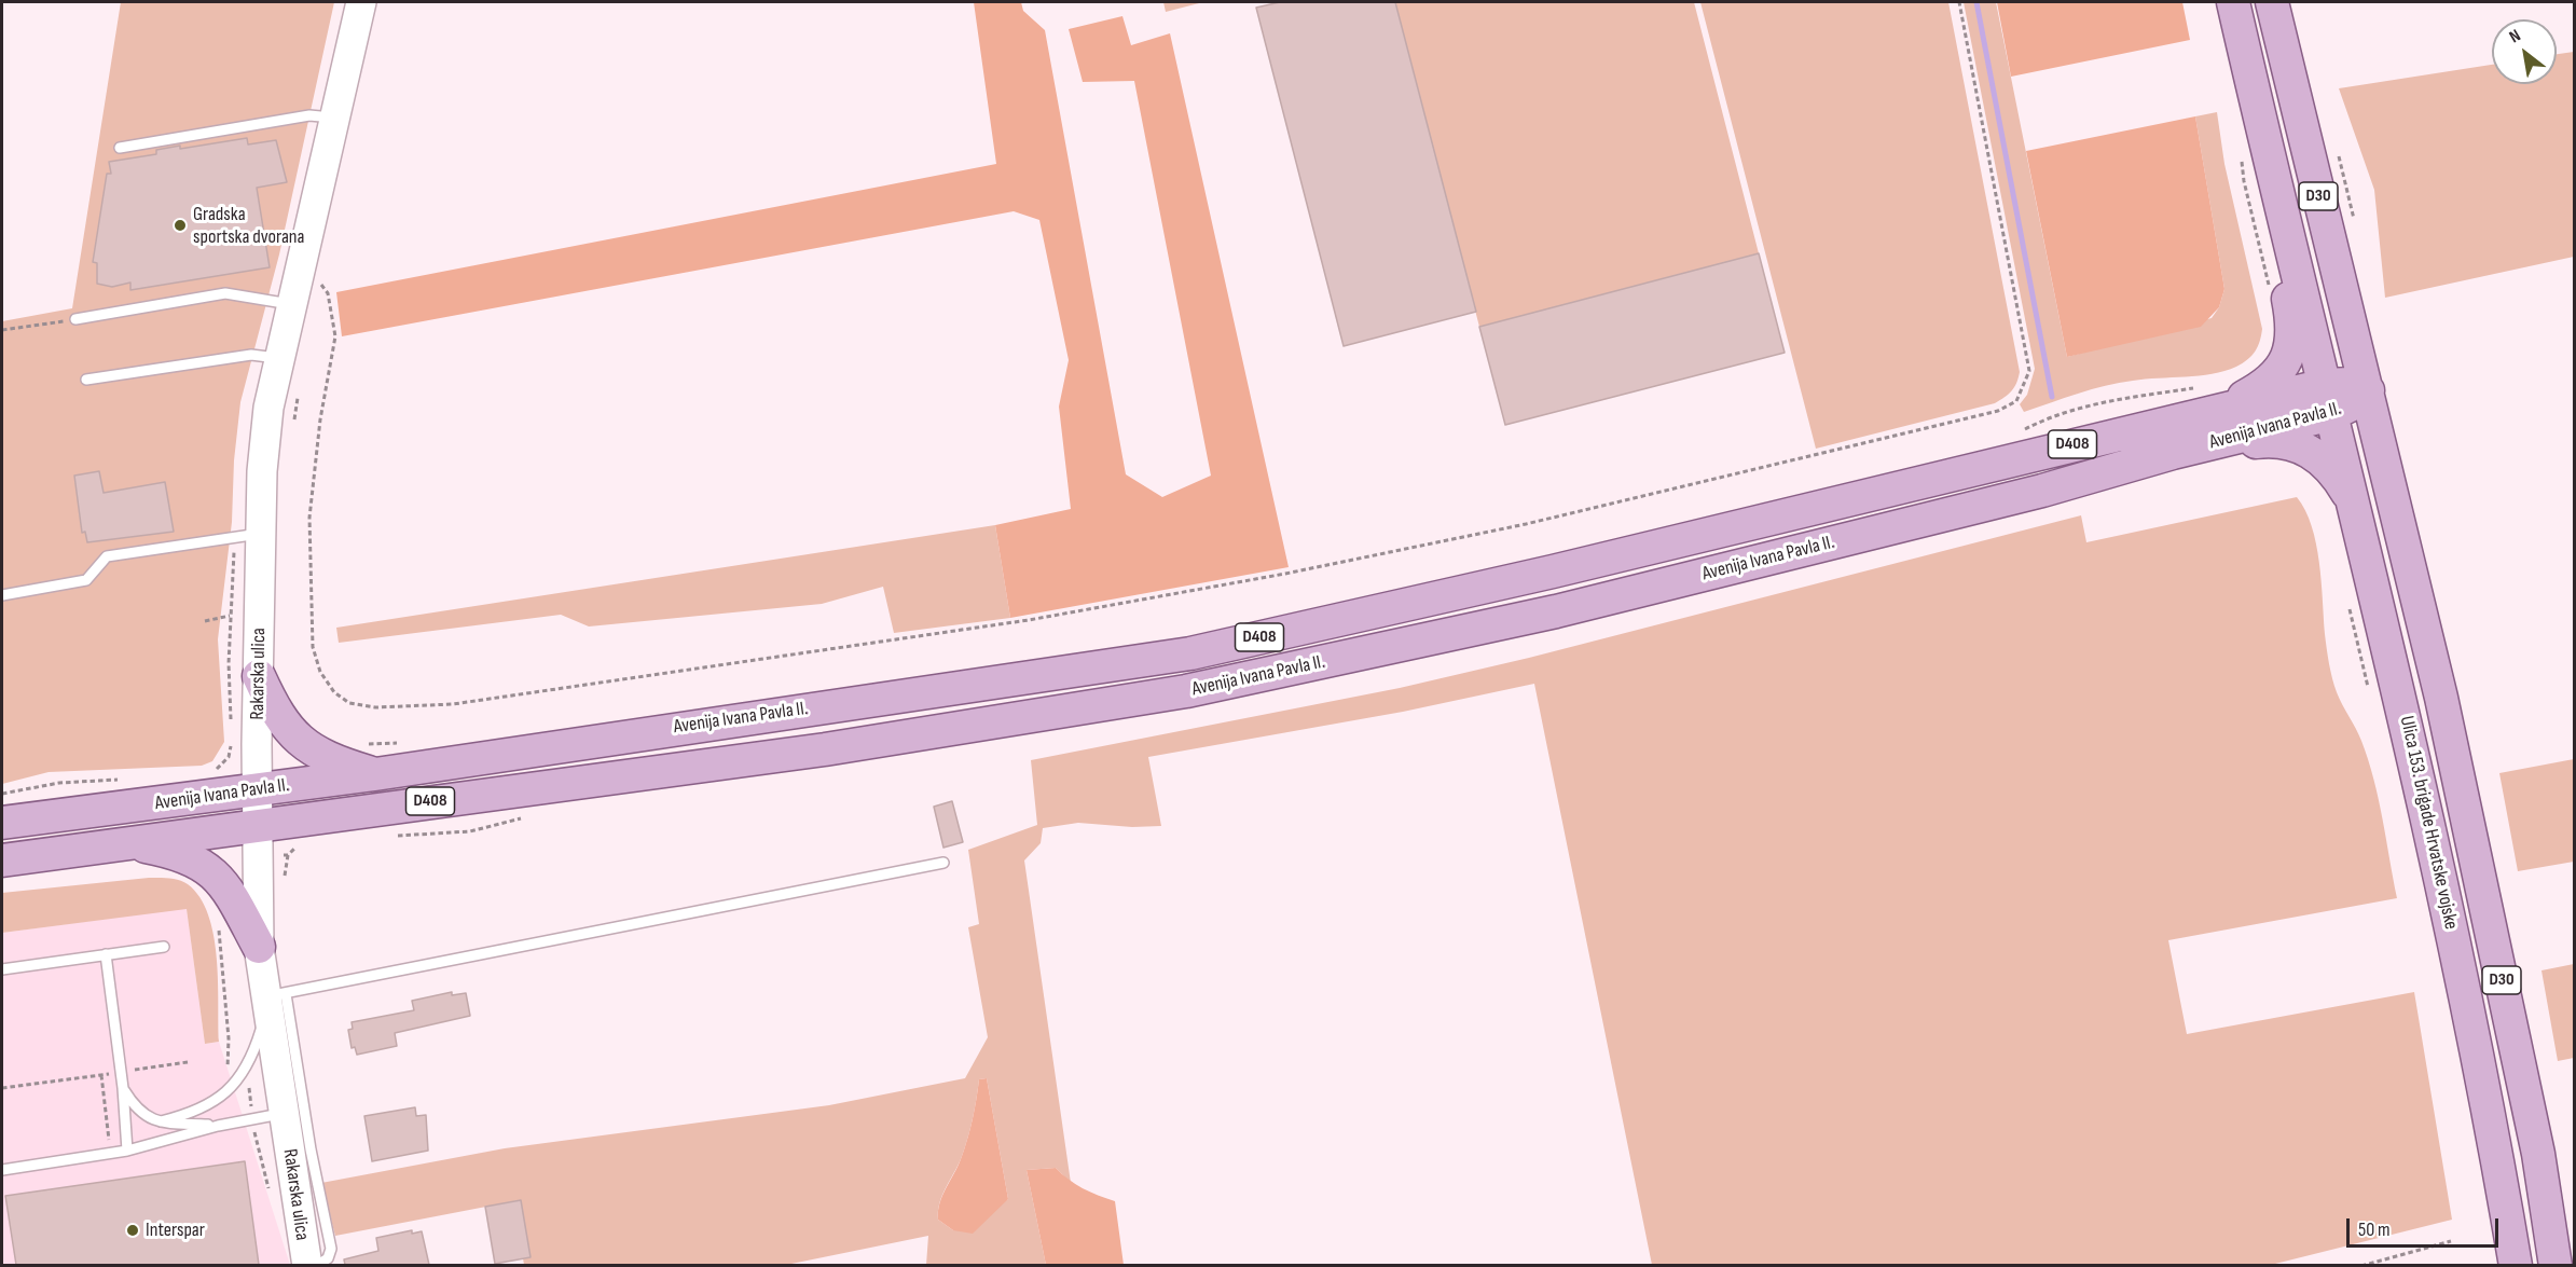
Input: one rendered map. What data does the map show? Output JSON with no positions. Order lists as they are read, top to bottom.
{
  "streets": {
    "main road": [
      "D30",
      "Avenija Ivana Pavla II.",
      "D408",
      "Rakarska ulica",
      "Ulica 153. brigade Hrvatske vojske"
    ]
  },
  "crossings": [
    ["D30", "Avenija Ivana Pavla II."],
    ["D30", "Ulica 153. brigade Hrvatske vojske"],
    ["Avenija Ivana Pavla II.", "Rakarska ulica"],
    ["Avenija Ivana Pavla II.", "Ulica 153. brigade Hrvatske vojske"]
  ],
  "places": ["Gradska sportska dvorana", "Interspar"],
  "scale_bar": "50 m",
  "north": "top left"
}
